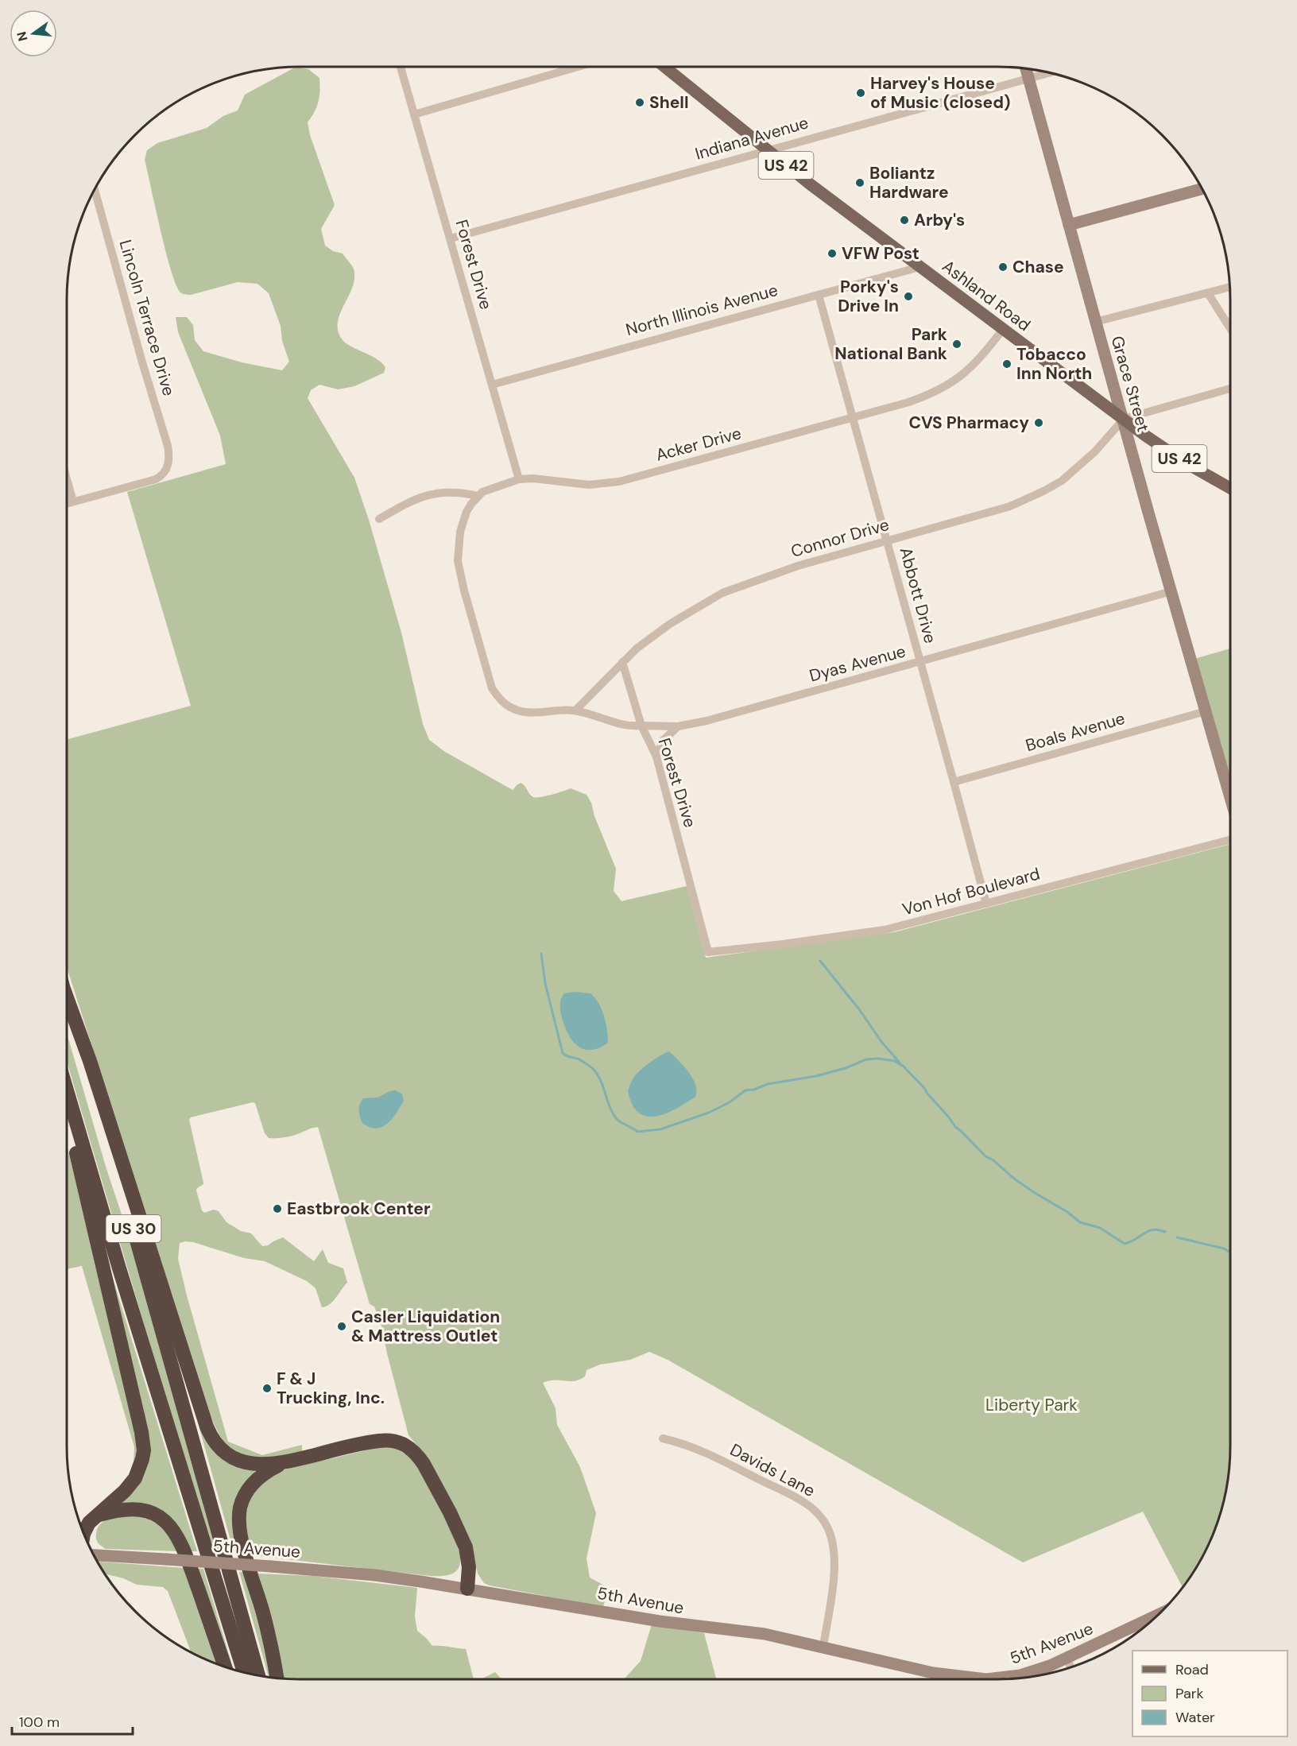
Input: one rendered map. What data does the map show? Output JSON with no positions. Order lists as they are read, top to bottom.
{
  "streets": {
    "highway": ["US 30"],
    "main road": ["US 42", "Ashland Road"],
    "street": [
      "Indiana Avenue",
      "Forest Drive",
      "North Illinois Avenue",
      "Lincoln Terrace Drive",
      "Grace Street",
      "Acker Drive",
      "Connor Drive",
      "Abbott Drive",
      "Dyas Avenue",
      "Boals Avenue",
      "Von Hof Boulevard",
      "Davids Lane",
      "5th Avenue"
    ]
  },
  "crossings": [
    ["Indiana Avenue", "Forest Drive"],
    ["Indiana Avenue", "Ashland Road"],
    ["Indiana Avenue", "Grace Street"],
    ["Forest Drive", "North Illinois Avenue"],
    ["Forest Drive", "Acker Drive"],
    ["Forest Drive", "Connor Drive"],
    ["Forest Drive", "Dyas Avenue"],
    ["Forest Drive", "Von Hof Boulevard"],
    ["Ashland Road", "North Illinois Avenue"],
    ["Ashland Road", "Grace Street"],
    ["Ashland Road", "Acker Drive"],
    ["Ashland Road", "Connor Drive"],
    ["North Illinois Avenue", "Abbott Drive"],
    ["Grace Street", "Connor Drive"],
    ["Grace Street", "Dyas Avenue"],
    ["Grace Street", "Boals Avenue"],
    ["Acker Drive", "Abbott Drive"],
    ["Connor Drive", "Abbott Drive"],
    ["Abbott Drive", "Dyas Avenue"],
    ["Abbott Drive", "Boals Avenue"],
    ["Abbott Drive", "Von Hof Boulevard"],
    ["Davids Lane", "5th Avenue"]
  ],
  "parks": ["Liberty Park"],
  "places": [
    "Harvey's House of Music (closed)",
    "Shell",
    "Boliantz Hardware",
    "Arby's",
    "VFW Post",
    "Chase",
    "Porky's Drive In",
    "Park National Bank",
    "Tobacco Inn North",
    "CVS Pharmacy",
    "Eastbrook Center",
    "Casler Liquidation & Mattress Outlet",
    "F & J Trucking, Inc."
  ],
  "legend": ["Road", "Park", "Water"],
  "scale_bar": "100 m",
  "north": "left"
}
